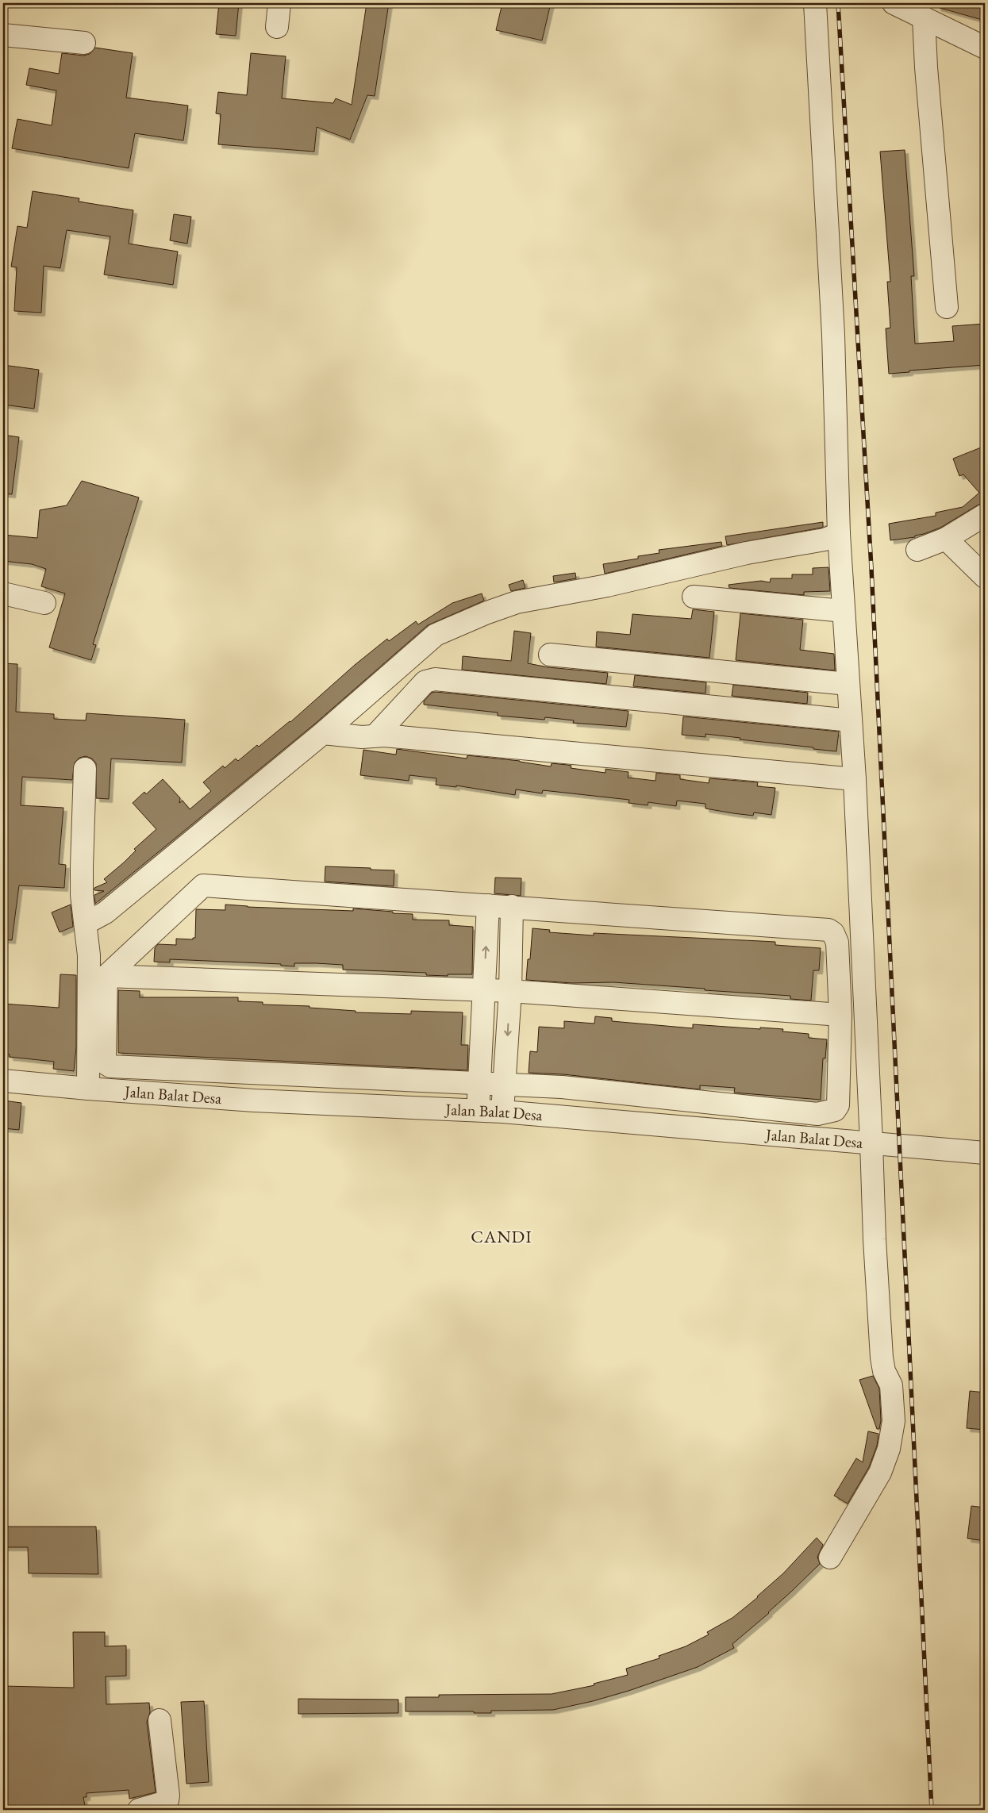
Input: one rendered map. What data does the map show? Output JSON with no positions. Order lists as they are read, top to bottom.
{
  "streets": {
    "street": ["Jalan Balat Desa"]
  },
  "districts": ["CANDI"]
}
